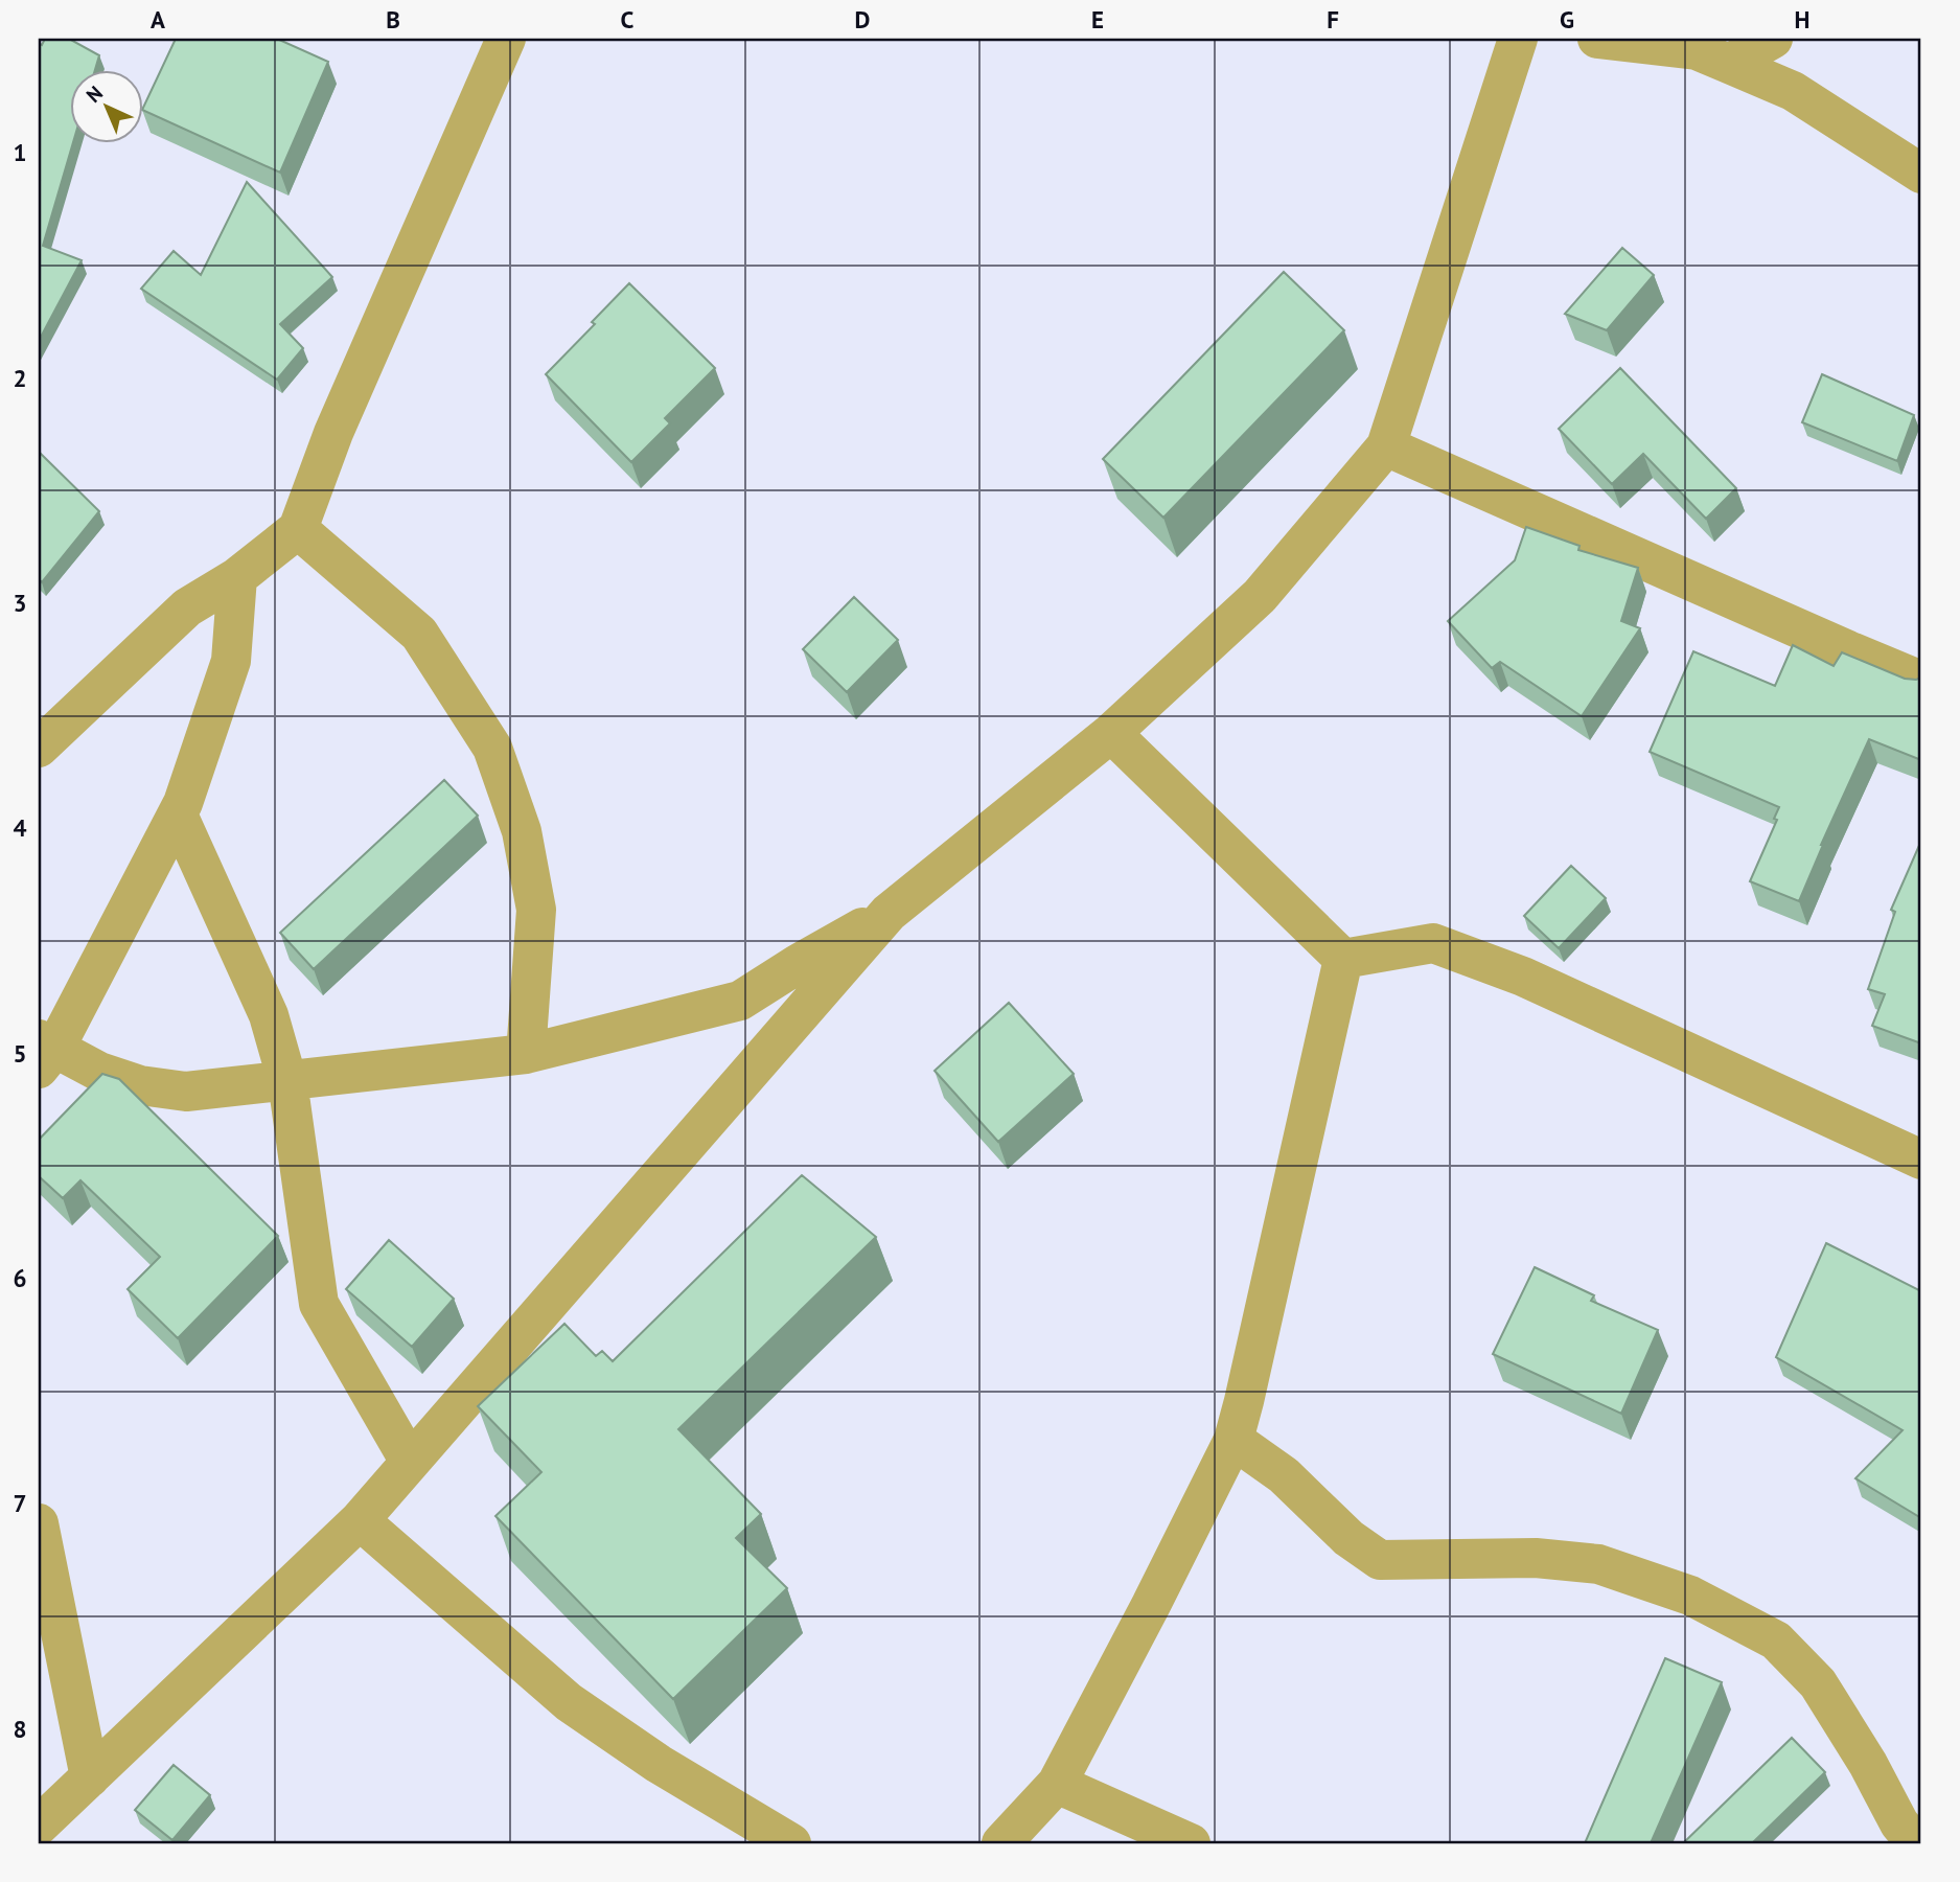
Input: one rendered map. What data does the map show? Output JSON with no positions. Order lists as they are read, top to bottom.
{
  "north": "top left",
  "grid": {
    "columns": [
      "A",
      "B",
      "C",
      "D",
      "E",
      "F",
      "G",
      "H"
    ],
    "rows": [
      "1",
      "2",
      "3",
      "4",
      "5",
      "6",
      "7",
      "8"
    ]
  }
}
